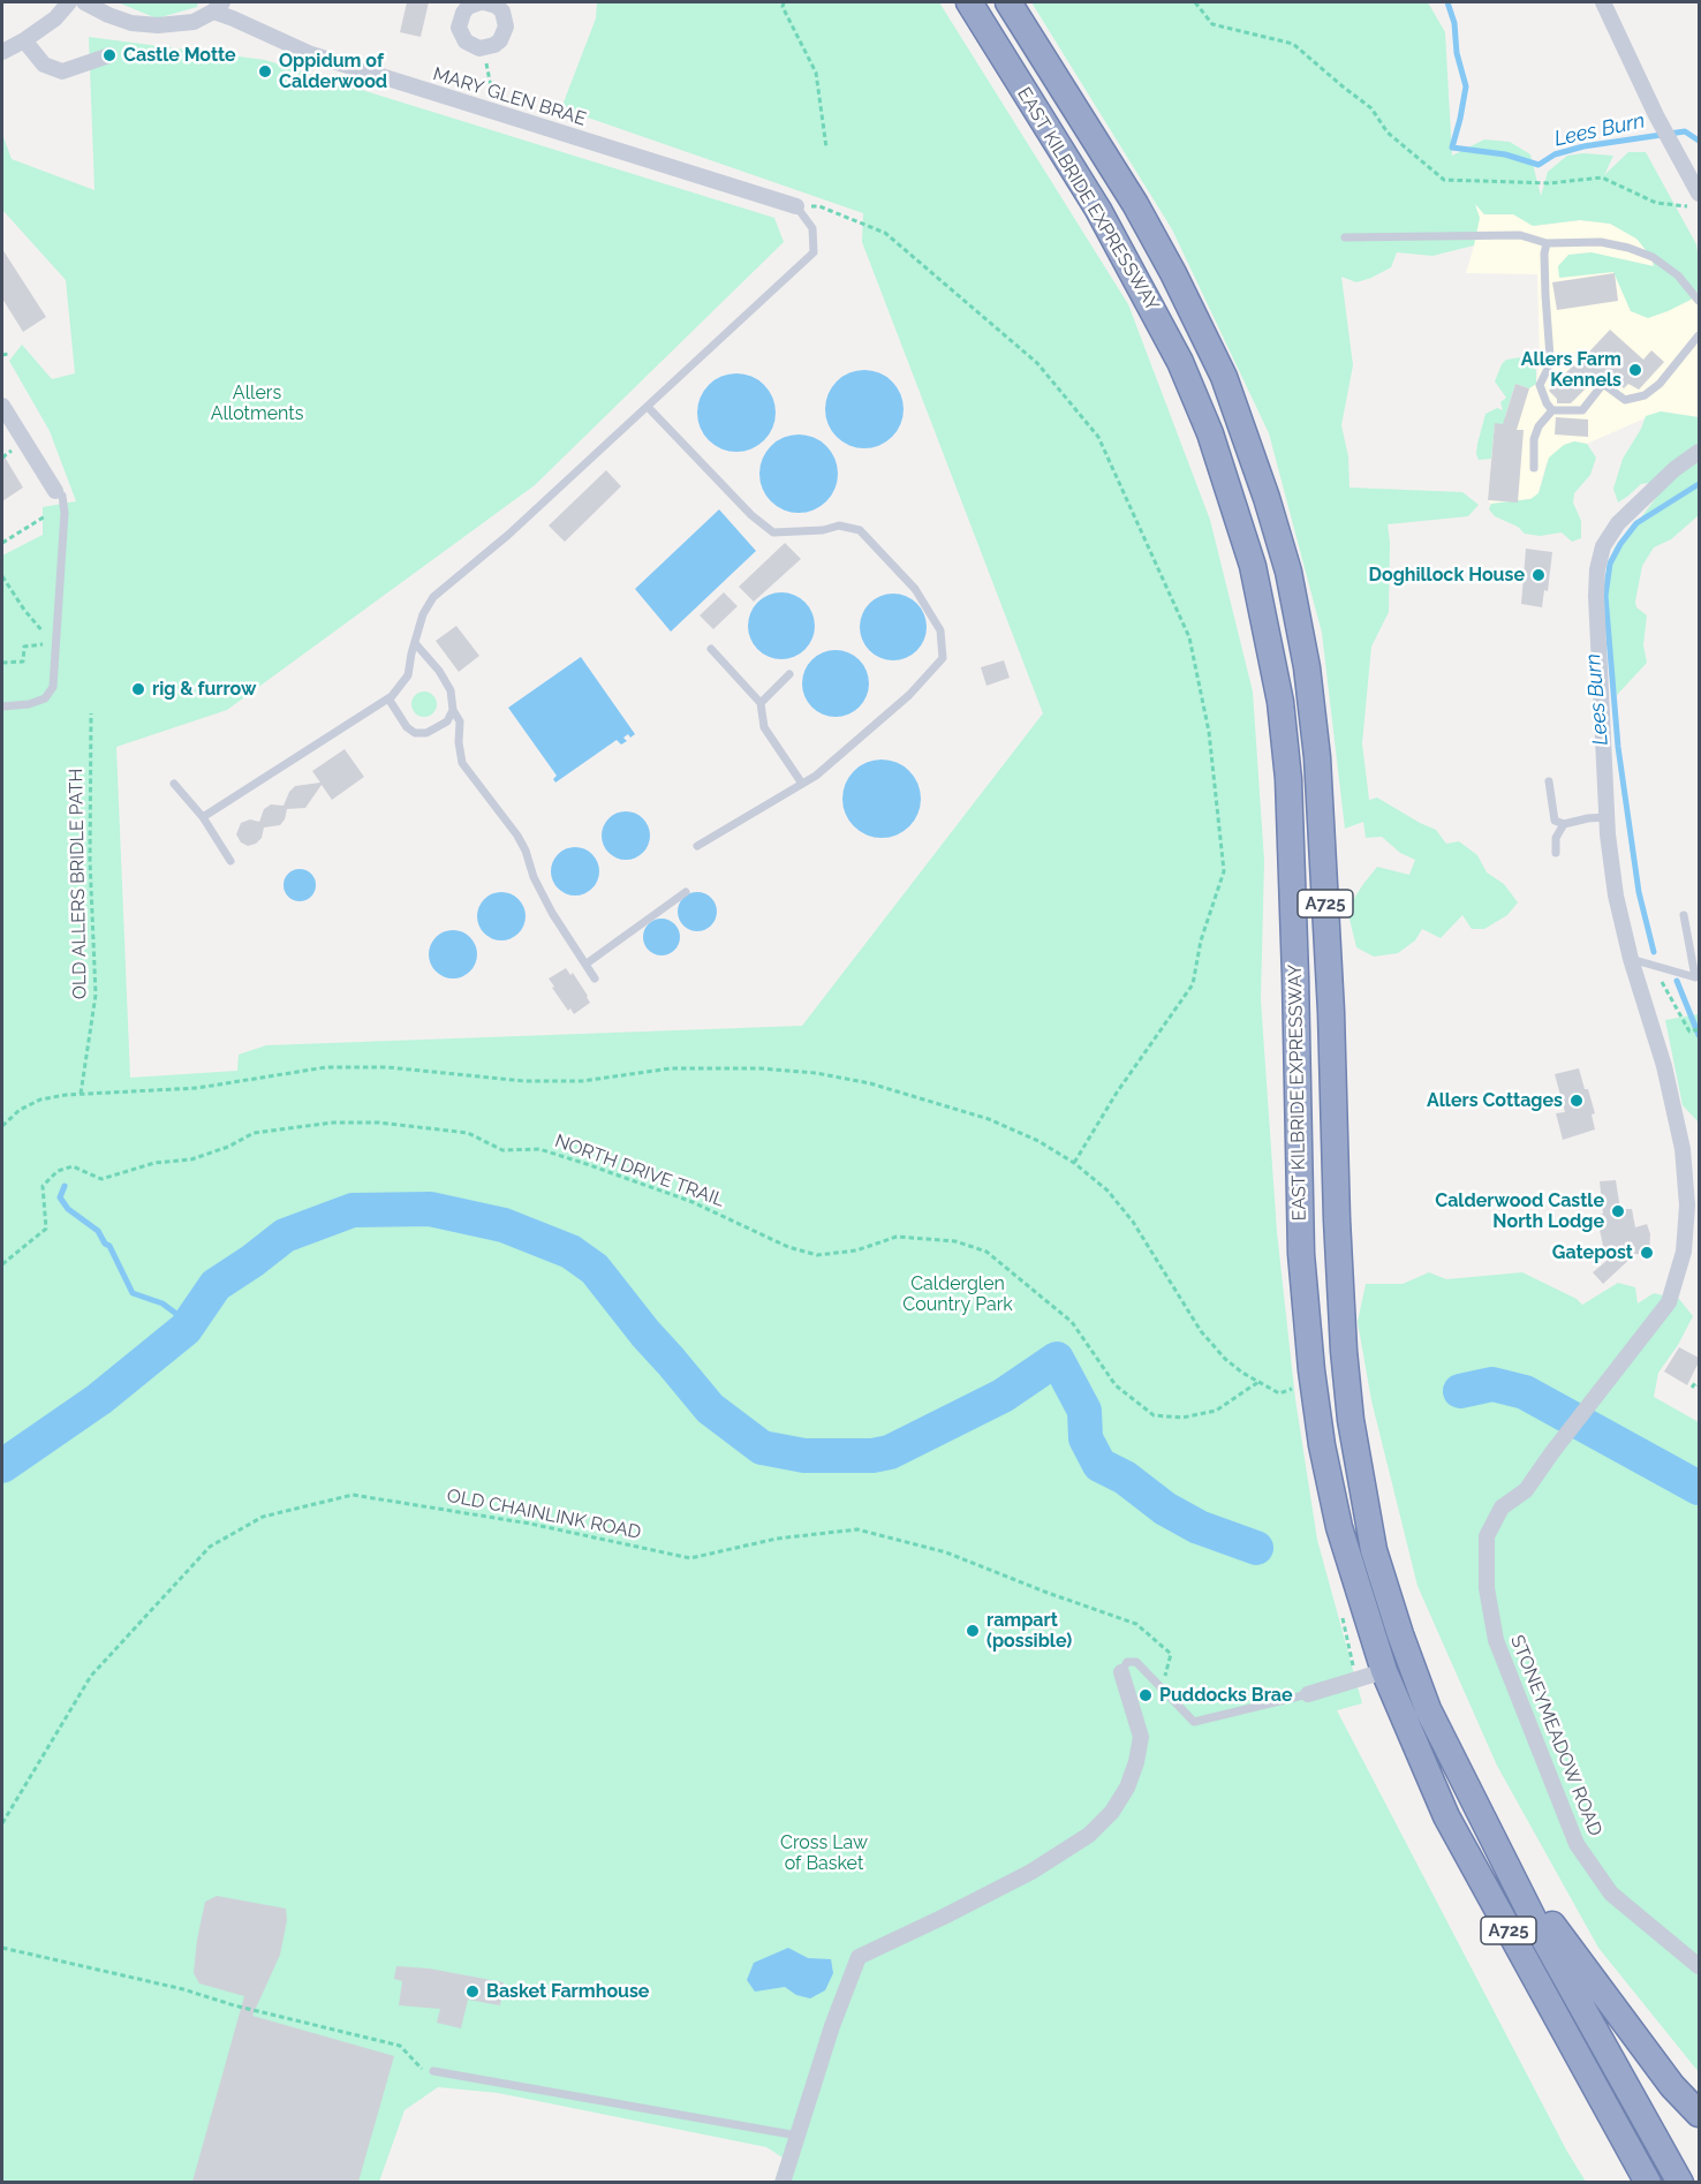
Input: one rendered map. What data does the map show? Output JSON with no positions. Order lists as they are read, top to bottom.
{
  "streets": {
    "highway": ["EAST KILBRIDE EXPRESSWAY", "A725"],
    "street": ["MARY GLEN BRAE", "STONEYMEADOW ROAD"],
    "path": ["OLD ALLERS BRIDLE PATH", "NORTH DRIVE TRAIL", "OLD CHAINLINK ROAD"]
  },
  "water": ["Lees Burn"],
  "parks": ["Allers Allotments", "Calderglen Country Park", "Cross Law of Basket"],
  "places": [
    "Castle Motte",
    "Oppidum of Calderwood",
    "Allers Farm Kennels",
    "Doghillock House",
    "rig & furrow",
    "Allers Cottages",
    "Calderwood Castle North Lodge",
    "Gatepost",
    "rampart (possible)",
    "Puddocks Brae",
    "Basket Farmhouse"
  ]
}
